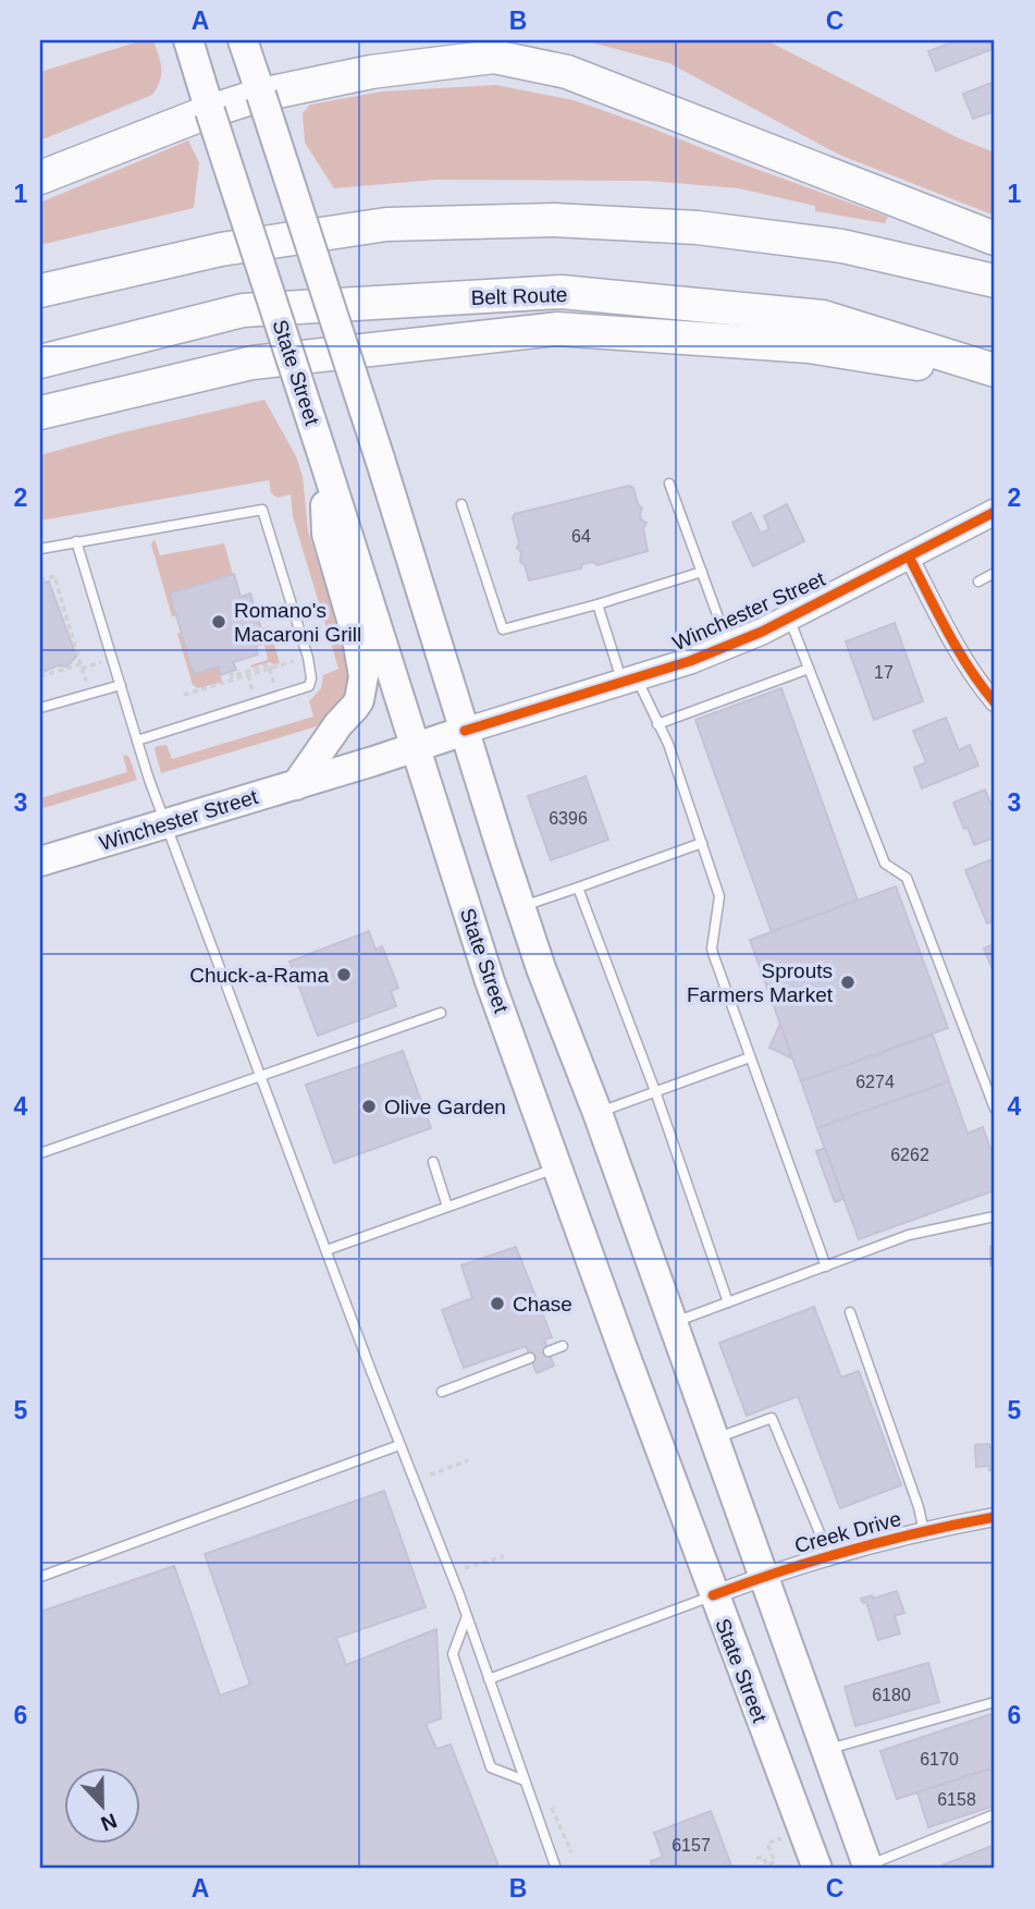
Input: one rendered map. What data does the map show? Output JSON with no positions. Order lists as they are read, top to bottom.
{
  "streets": {
    "highway": ["Belt Route"],
    "main road": ["State Street", "Winchester Street"],
    "street": ["Creek Drive"]
  },
  "crossings": [
    ["State Street", "Winchester Street"],
    ["State Street", "Creek Drive"]
  ],
  "places": [
    "Romano's Macaroni Grill",
    "Chuck-a-Rama",
    "Sprouts Farmers Market",
    "Olive Garden",
    "Chase"
  ],
  "house_numbers": [
    "64",
    "17",
    "6396",
    "6274",
    "6262",
    "6180",
    "6170",
    "6158",
    "6157"
  ],
  "north": "bottom",
  "grid": {
    "columns": ["A", "B", "C"],
    "rows": [
      "1",
      "2",
      "3",
      "4",
      "5",
      "6"
    ]
  }
}
